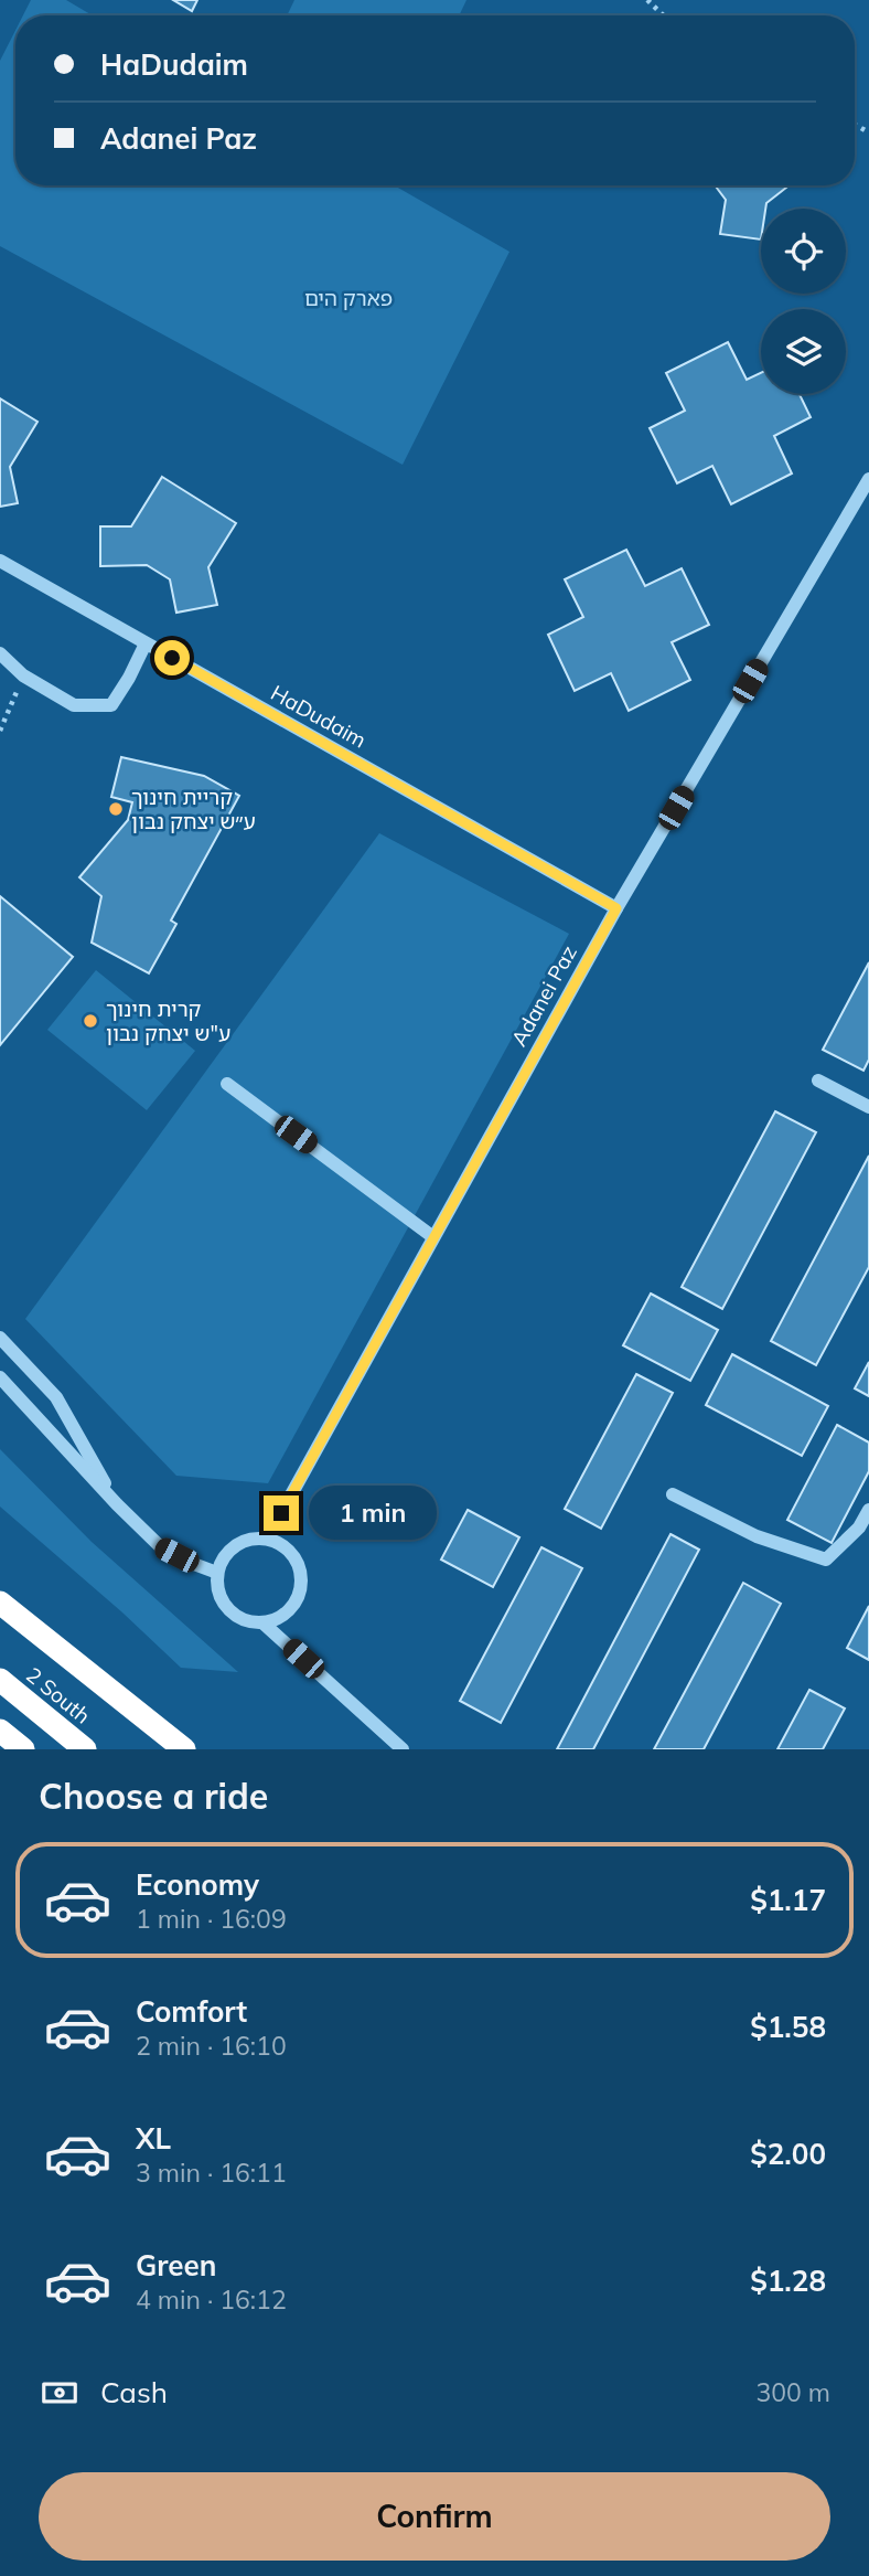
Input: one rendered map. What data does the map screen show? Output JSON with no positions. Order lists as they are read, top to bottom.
{
  "streets": {
    "highway": ["2 South"],
    "street": ["HaDudaim", "Adanei Paz"]
  },
  "crossings": [
    ["HaDudaim", "Adanei Paz"]
  ],
  "parks": ["פארק הים"],
  "places": ["קריית חינוך ע״ש יצחק נבון", "קרית חינוך ע\"ש יצחק נבון"],
  "page": {
    "banner": ["HaDudaim", "Adanei Paz"],
    "bubble": "1 min",
    "heading": "Choose a ride",
    "list": [
      {
        "name": "Economy",
        "note": "1 min · 16:09",
        "value": "$1.17"
      },
      {
        "name": "Comfort",
        "note": "2 min · 16:10",
        "value": "$1.58"
      },
      {
        "name": "XL",
        "note": "3 min · 16:11",
        "value": "$2.00"
      },
      {
        "name": "Green",
        "note": "4 min · 16:12",
        "value": "$1.28"
      }
    ],
    "pay": ["Cash", "300 m"],
    "buttons": "Confirm"
  }
}
